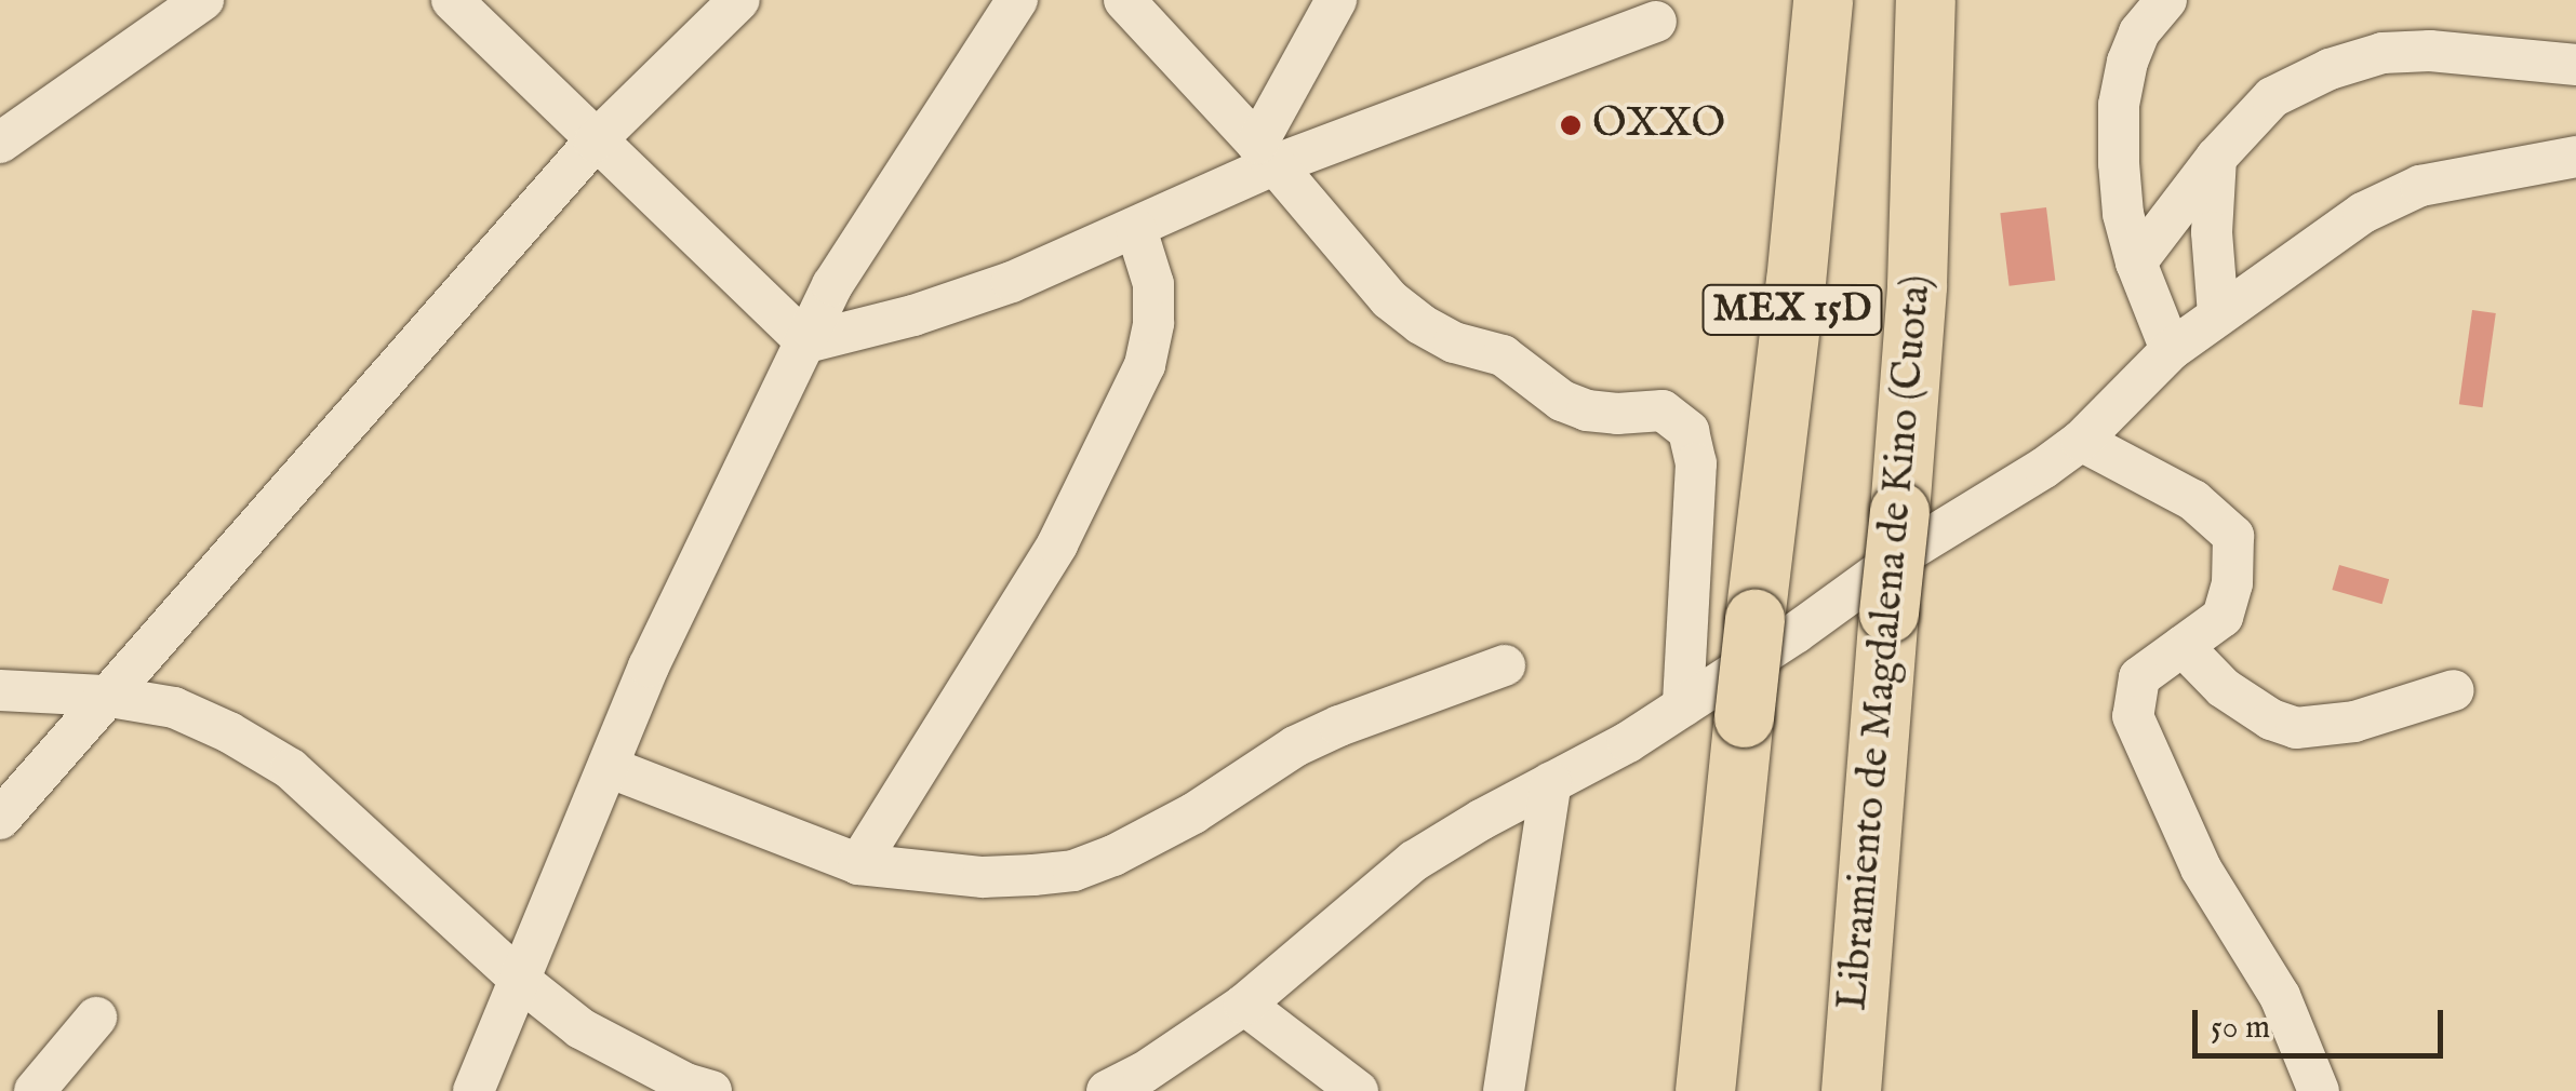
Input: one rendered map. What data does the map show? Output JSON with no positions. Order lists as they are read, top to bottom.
{
  "streets": {
    "highway": ["MEX 15D", "Libramiento de Magdalena de Kino (Cuota)"]
  },
  "places": ["OXXO"],
  "scale_bar": "50 m"
}
